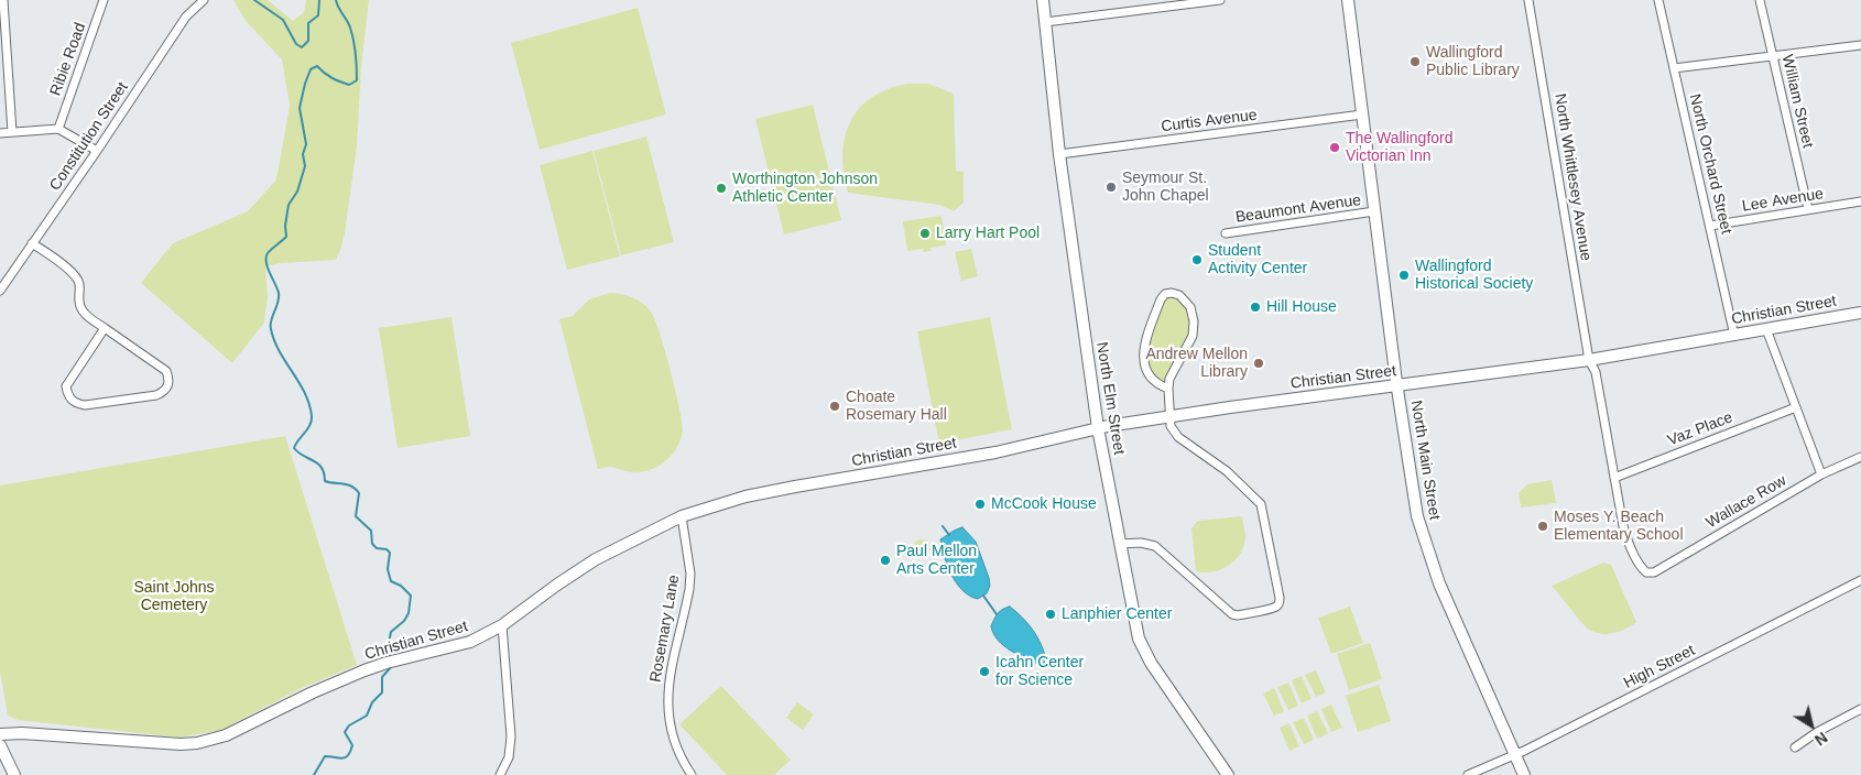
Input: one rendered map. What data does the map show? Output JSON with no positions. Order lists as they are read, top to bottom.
{
  "streets": {
    "main road": ["Christian Street", "North Elm Street", "North Main Street"],
    "street": [
      "Ribie Road",
      "William Street",
      "Curtis Avenue",
      "Constitution Street",
      "North Orchard Street",
      "North Whittlesey Avenue",
      "Lee Avenue",
      "Beaumont Avenue",
      "Vaz Place",
      "Wallace Row",
      "Rosemary Lane",
      "High Street"
    ]
  },
  "crossings": [
    ["William Street", "Lee Avenue"],
    ["Curtis Avenue", "North Elm Street"],
    ["Curtis Avenue", "North Main Street"],
    ["North Orchard Street", "Lee Avenue"],
    ["North Orchard Street", "Christian Street"],
    ["North Whittlesey Avenue", "Christian Street"],
    ["North Whittlesey Avenue", "Vaz Place"],
    ["North Whittlesey Avenue", "Wallace Row"],
    ["Beaumont Avenue", "North Main Street"],
    ["Christian Street", "North Elm Street"],
    ["Christian Street", "North Main Street"],
    ["Christian Street", "Rosemary Lane"],
    ["North Main Street", "High Street"]
  ],
  "parks": ["Saint Johns Cemetery"],
  "places": [
    "Wallingford Public Library",
    "The Wallingford Victorian Inn",
    "Seymour St. John Chapel",
    "Worthington Johnson Athletic Center",
    "Larry Hart Pool",
    "Student Activity Center",
    "Wallingford Historical Society",
    "Hill House",
    "Andrew Mellon Library",
    "Choate Rosemary Hall",
    "McCook House",
    "Moses Y. Beach Elementary School",
    "Paul Mellon Arts Center",
    "Lanphier Center",
    "Icahn Center for Science"
  ],
  "north": "bottom right"
}
